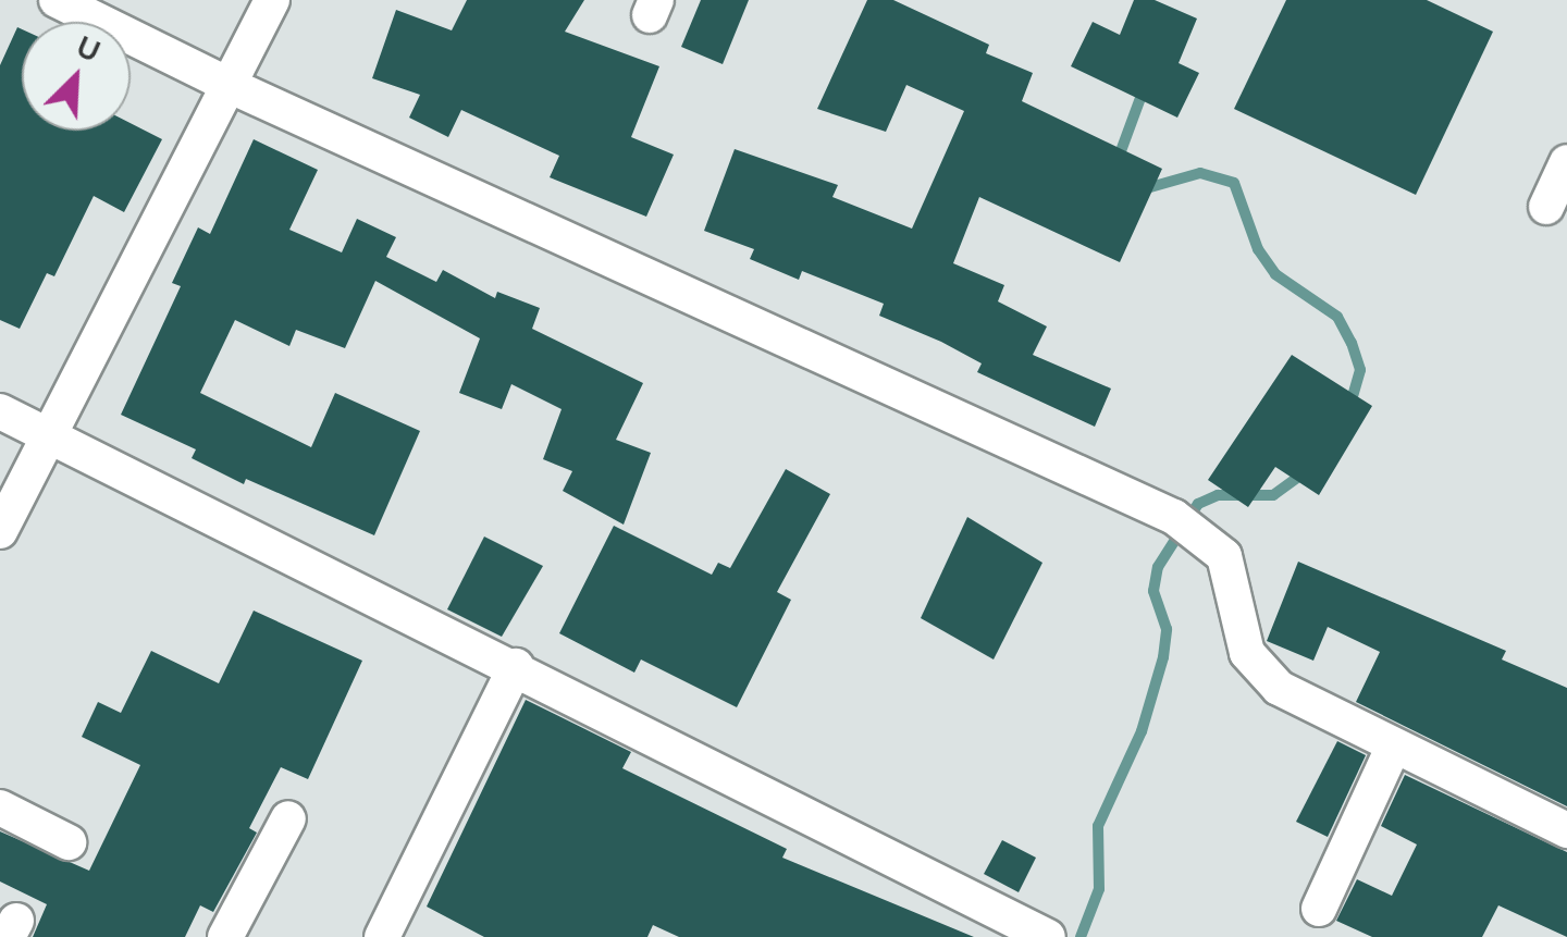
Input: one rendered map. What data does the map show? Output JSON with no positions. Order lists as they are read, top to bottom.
{
  "north": "top right"
}
